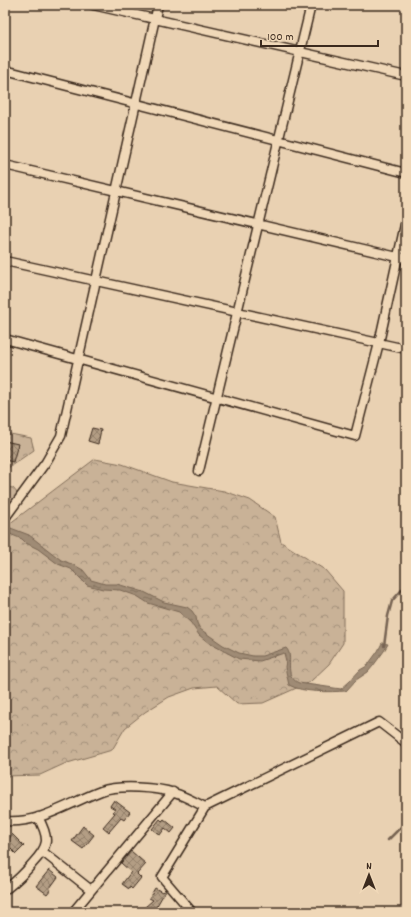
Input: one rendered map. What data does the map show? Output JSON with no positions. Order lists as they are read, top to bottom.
{
  "scale_bar": "100 m",
  "north": "top"
}
